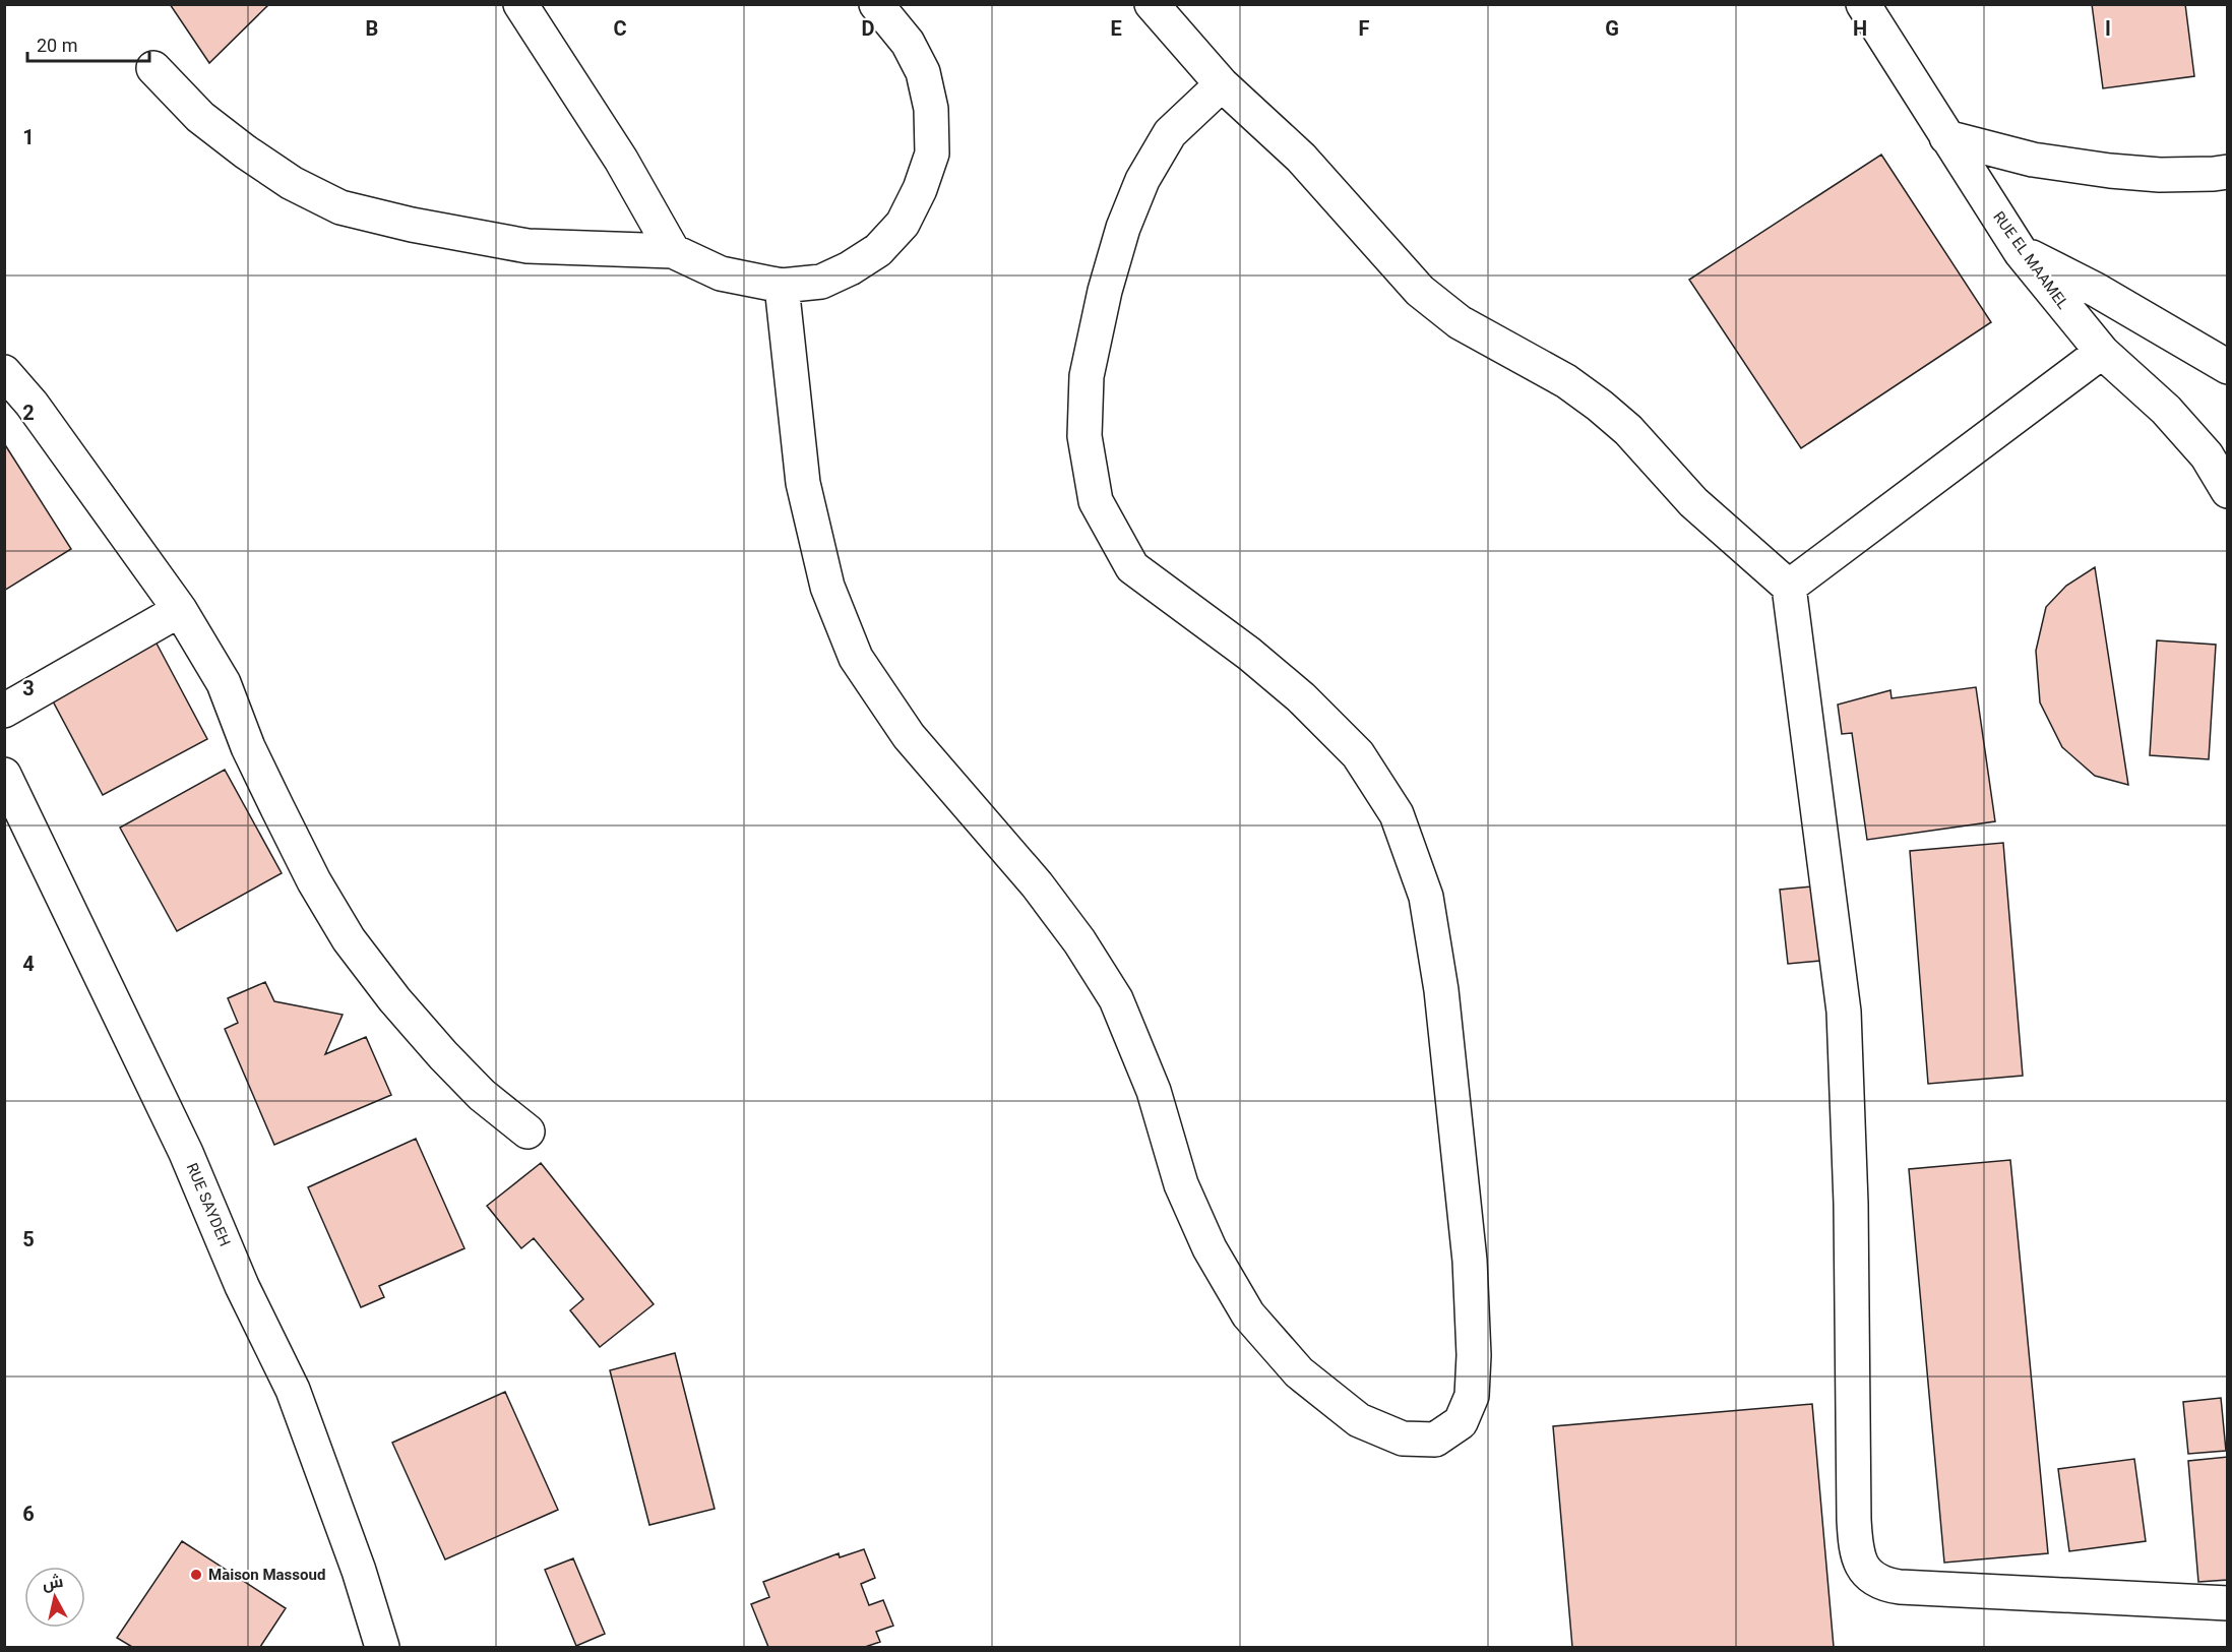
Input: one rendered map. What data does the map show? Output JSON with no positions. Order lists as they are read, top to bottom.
{
  "streets": {
    "street": ["RUE EL MAAMEL", "RUE SAYDEH"]
  },
  "places": ["Maison Massoud"],
  "scale_bar": "20 m",
  "north": "top",
  "grid": {
    "columns": [
      "B",
      "C",
      "D",
      "E",
      "F",
      "G",
      "H",
      "I"
    ],
    "rows": [
      "1",
      "2",
      "3",
      "4",
      "5",
      "6"
    ]
  }
}
